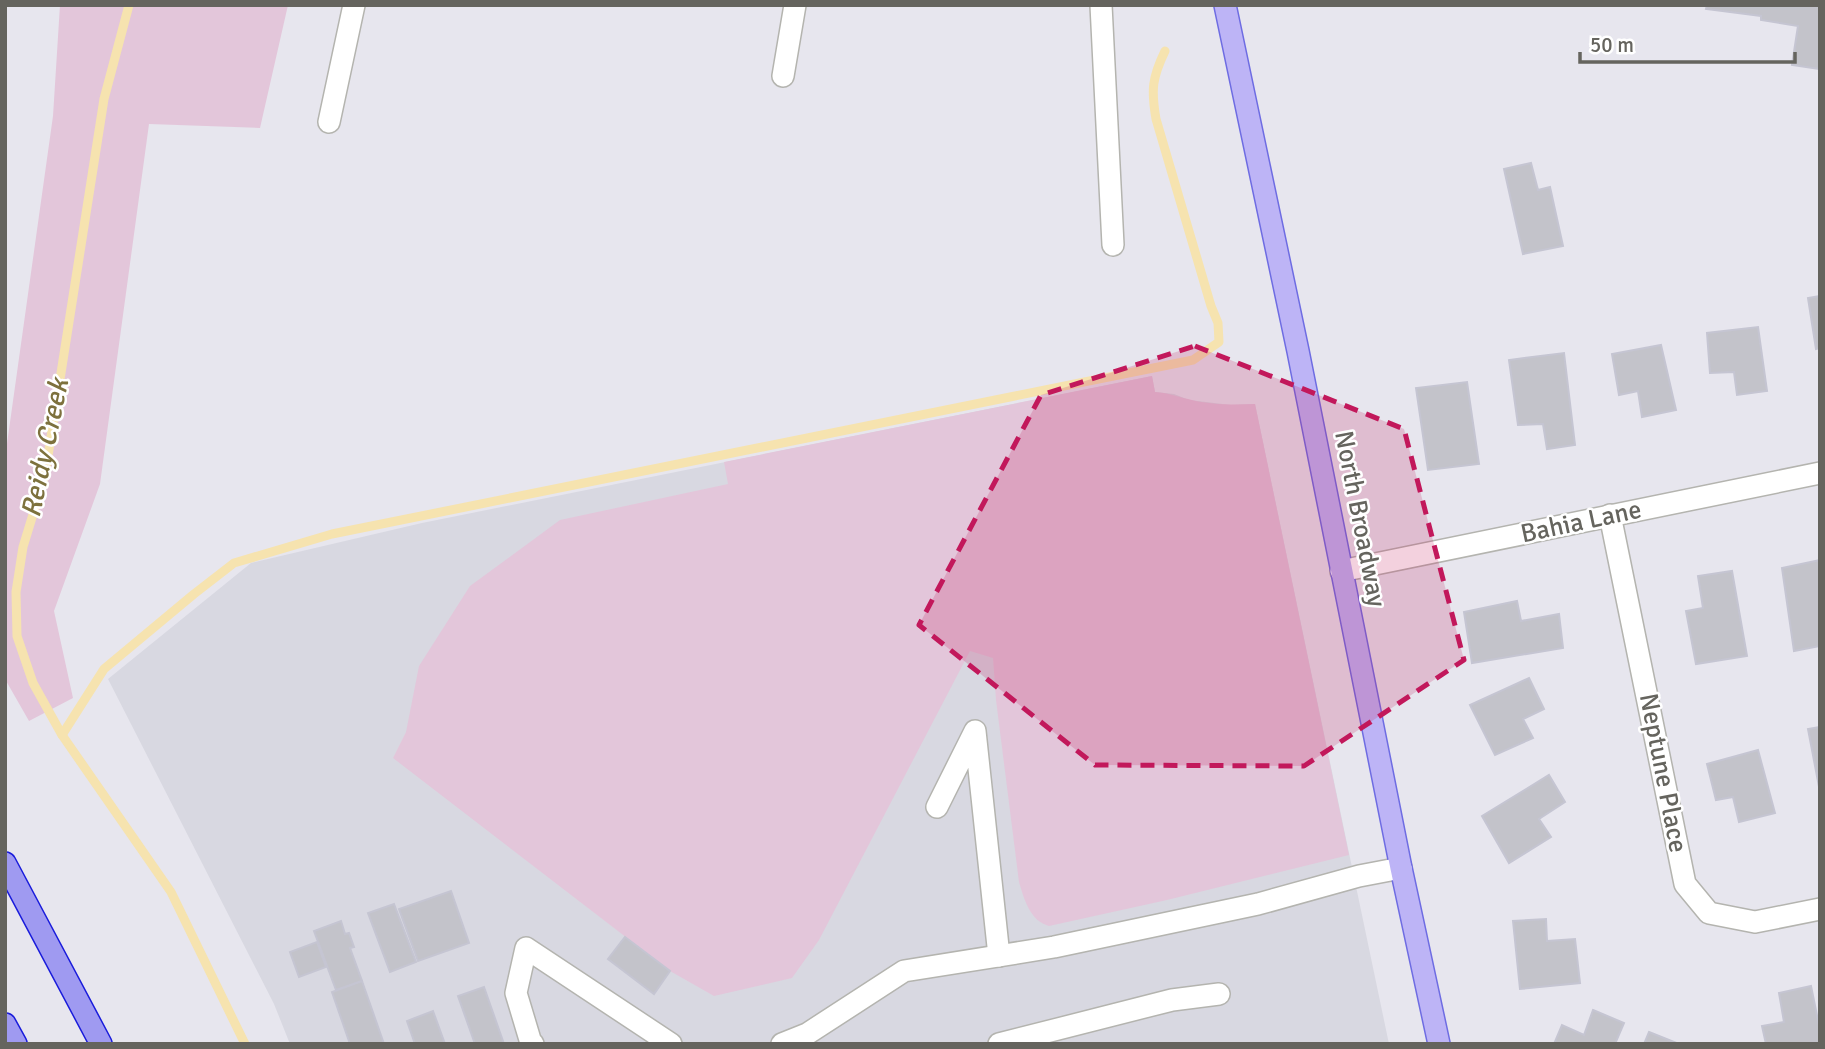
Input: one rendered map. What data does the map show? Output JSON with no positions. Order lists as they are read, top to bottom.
{
  "streets": {
    "main road": ["North Broadway"],
    "street": ["Bahia Lane", "Neptune Place"]
  },
  "crossings": [
    ["North Broadway", "Bahia Lane"],
    ["Bahia Lane", "Neptune Place"]
  ],
  "water": ["Reidy Creek"],
  "scale_bar": "50 m"
}
